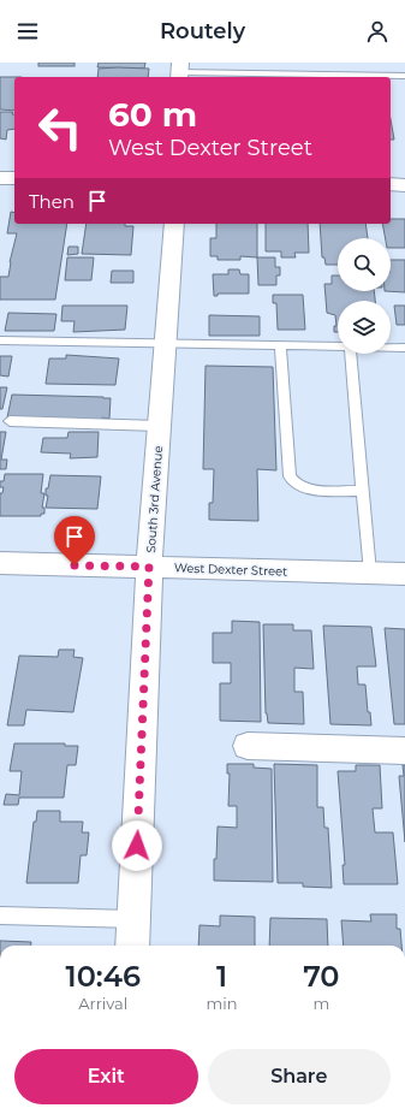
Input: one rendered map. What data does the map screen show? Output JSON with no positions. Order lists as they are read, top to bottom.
{
  "streets": {
    "street": ["South 3rd Avenue", "West Dexter Street"]
  },
  "crossings": [
    ["South 3rd Avenue", "West Dexter Street"]
  ],
  "page": {
    "header": "Routely",
    "turn": ["60 m", "West Dexter Street"],
    "then": "Then",
    "eta": [
      "10:46",
      "Arrival",
      "1",
      "min",
      "70",
      "m"
    ],
    "buttons": ["Exit", "Share"]
  }
}
